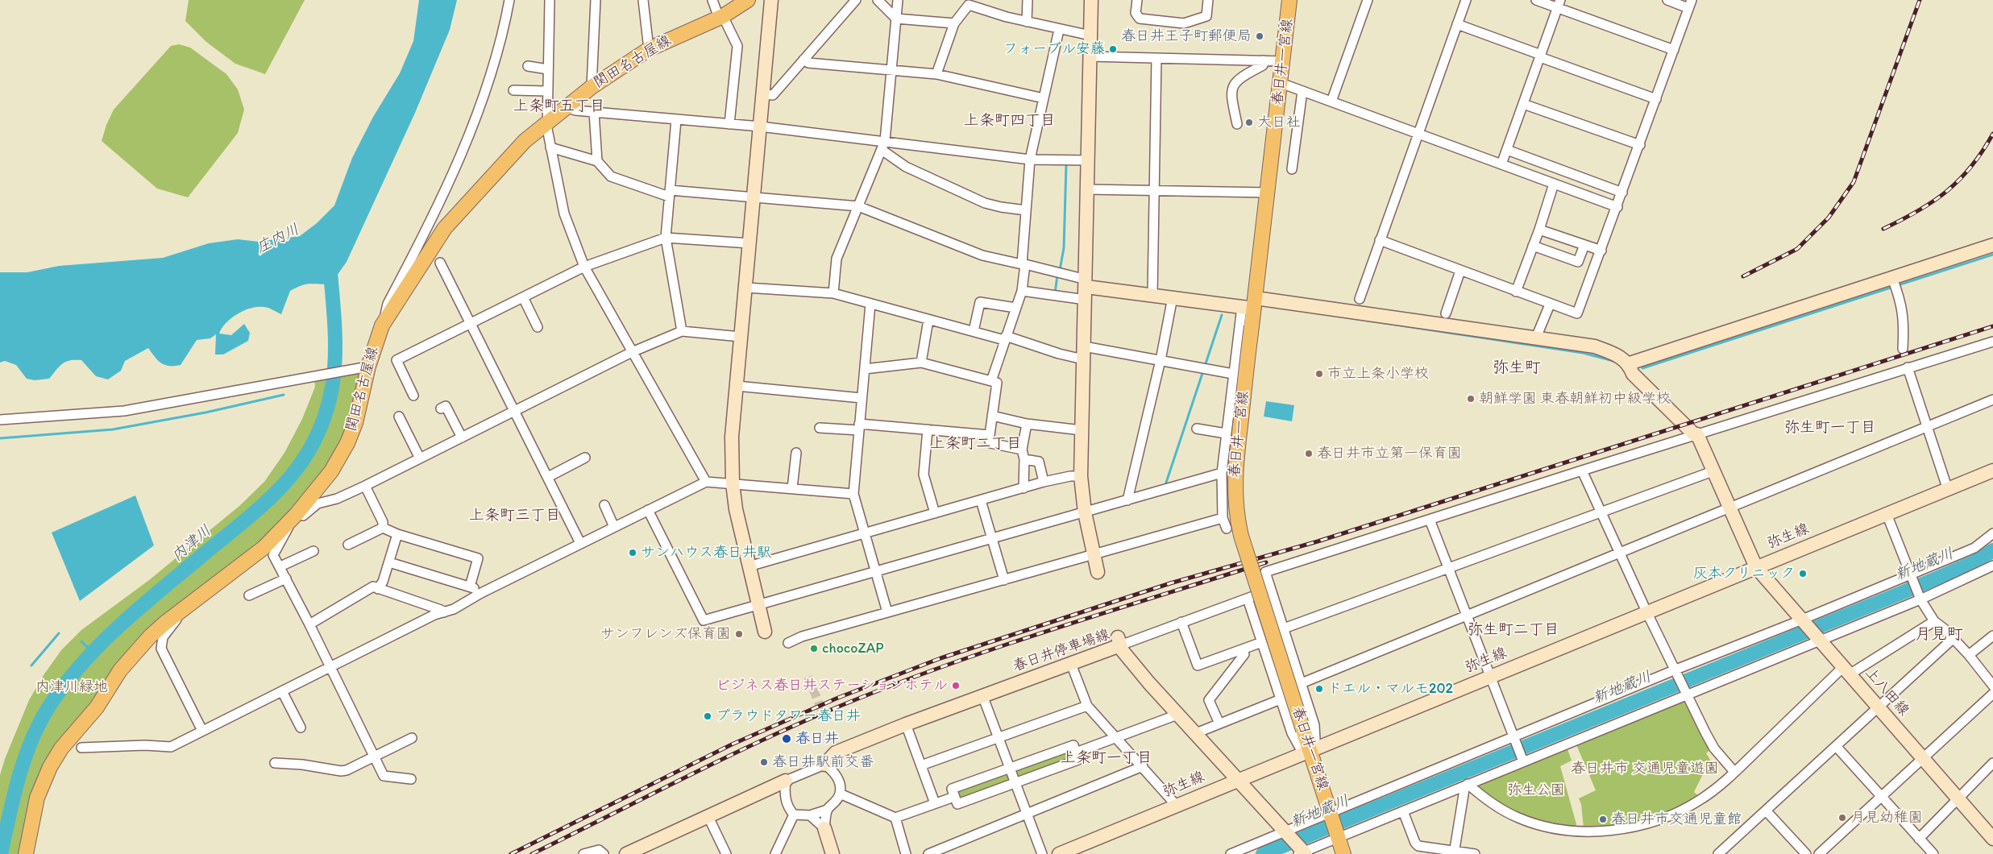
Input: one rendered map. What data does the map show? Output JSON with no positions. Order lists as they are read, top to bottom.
{
  "streets": {
    "main road": ["関田名古屋線", "春日井一宮線"],
    "street": ["弥生線", "春日井停車場線", "上八田線"]
  },
  "crossings": [
    ["春日井一宮線", "弥生線"],
    ["弥生線", "春日井停車場線"],
    ["弥生線", "上八田線"]
  ],
  "districts": [
    "上条町五丁目",
    "上条町四丁目",
    "弥生町",
    "弥生町一丁目",
    "上条町二丁目",
    "上条町三丁目",
    "弥生町二丁目",
    "月見町",
    "上条町一丁目"
  ],
  "water": ["庄内川", "内津川", "新地蔵川"],
  "parks": ["内津川緑地", "春日井市 交通児童遊園", "弥生公園"],
  "places": [
    "春日井王子町郵便局",
    "フォーブル安藤",
    "大日社",
    "市立上条小学校",
    "朝鮮学園 東春朝鮮初中級学校",
    "春日井市立第一保育園",
    "サンハウス春日井駅",
    "灰本クリニック",
    "サンフレンズ保育園",
    "chocoZAP",
    "ビジネス春日井ステーションホテル",
    "ドエル・マルモ202",
    "プラウドタワー春日井",
    "春日井",
    "春日井駅前交番",
    "月見幼稚園",
    "春日井市交通児童館"
  ]
}
